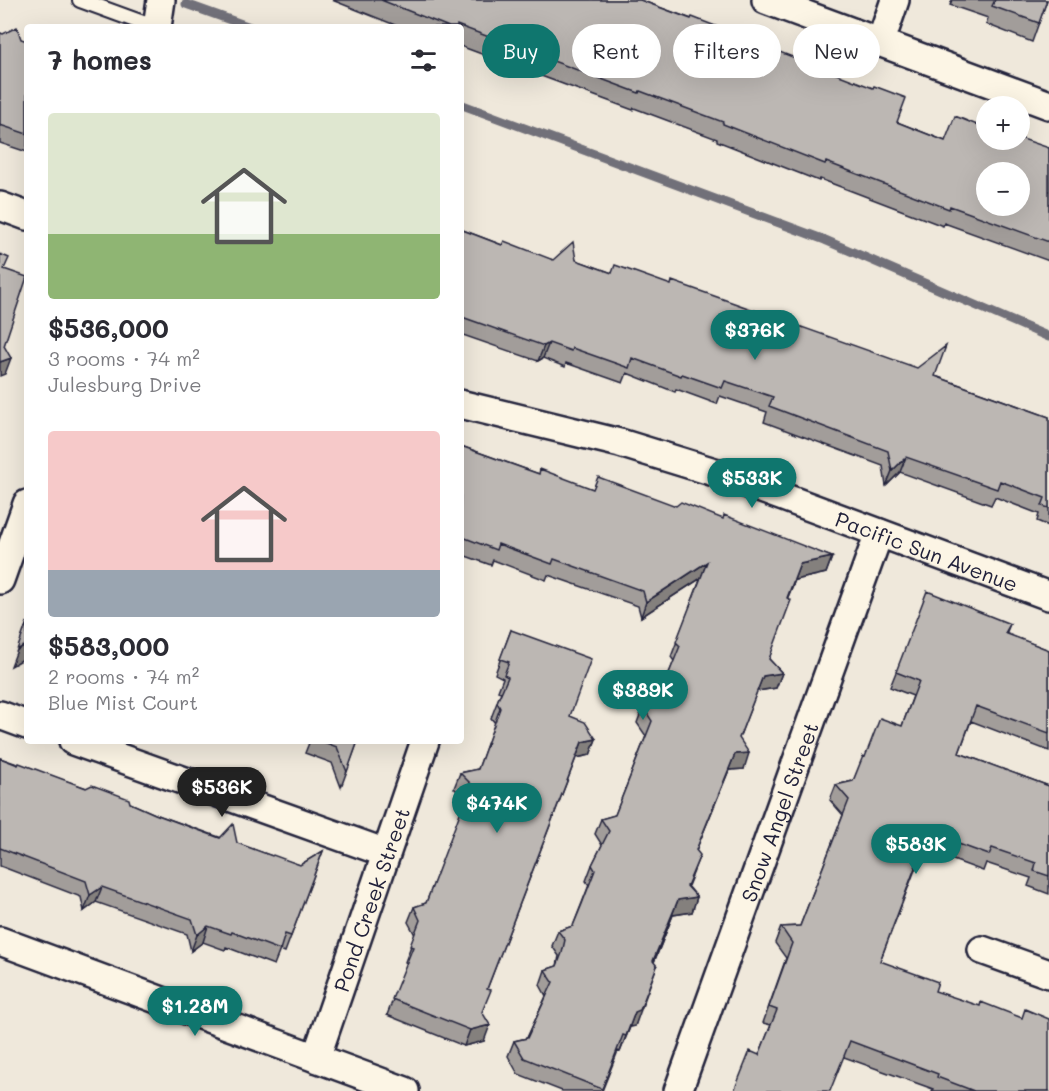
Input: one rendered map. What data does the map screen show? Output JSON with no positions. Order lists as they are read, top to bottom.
{
  "streets": {
    "street": ["Pacific Sun Avenue", "Snow Angel Street", "Pond Creek Street"]
  },
  "crossings": [
    ["Pacific Sun Avenue", "Snow Angel Street"]
  ],
  "page": {
    "chip": [
      "Buy",
      "Rent",
      "Filters",
      "New"
    ],
    "heading": "7 homes",
    "map_buttons": ["+", "−"],
    "list": [
      {
        "name": "$536,000",
        "note": "3 rooms · 74 m² · Julesburg Drive"
      },
      {
        "name": "$583,000",
        "note": "2 rooms · 74 m² · Blue Mist Court"
      }
    ],
    "price": [
      "$376K",
      "$533K",
      "$389K",
      "$536K",
      "$474K",
      "$583K",
      "$1.28M"
    ]
  }
}
